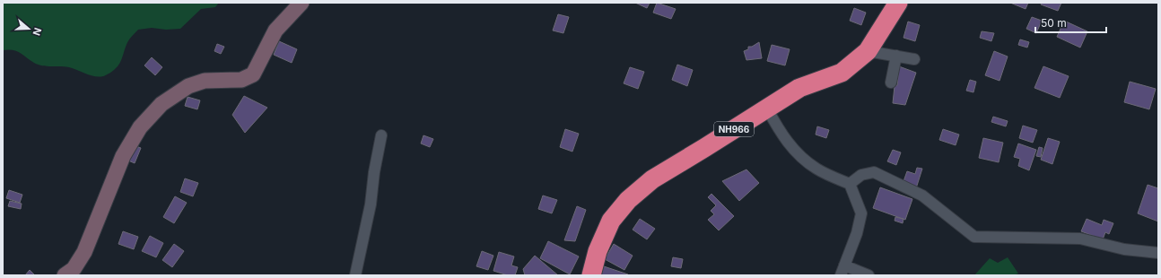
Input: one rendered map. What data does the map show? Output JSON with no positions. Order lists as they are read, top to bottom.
{
  "streets": {
    "highway": ["NH966"]
  },
  "scale_bar": "50 m",
  "north": "right"
}
